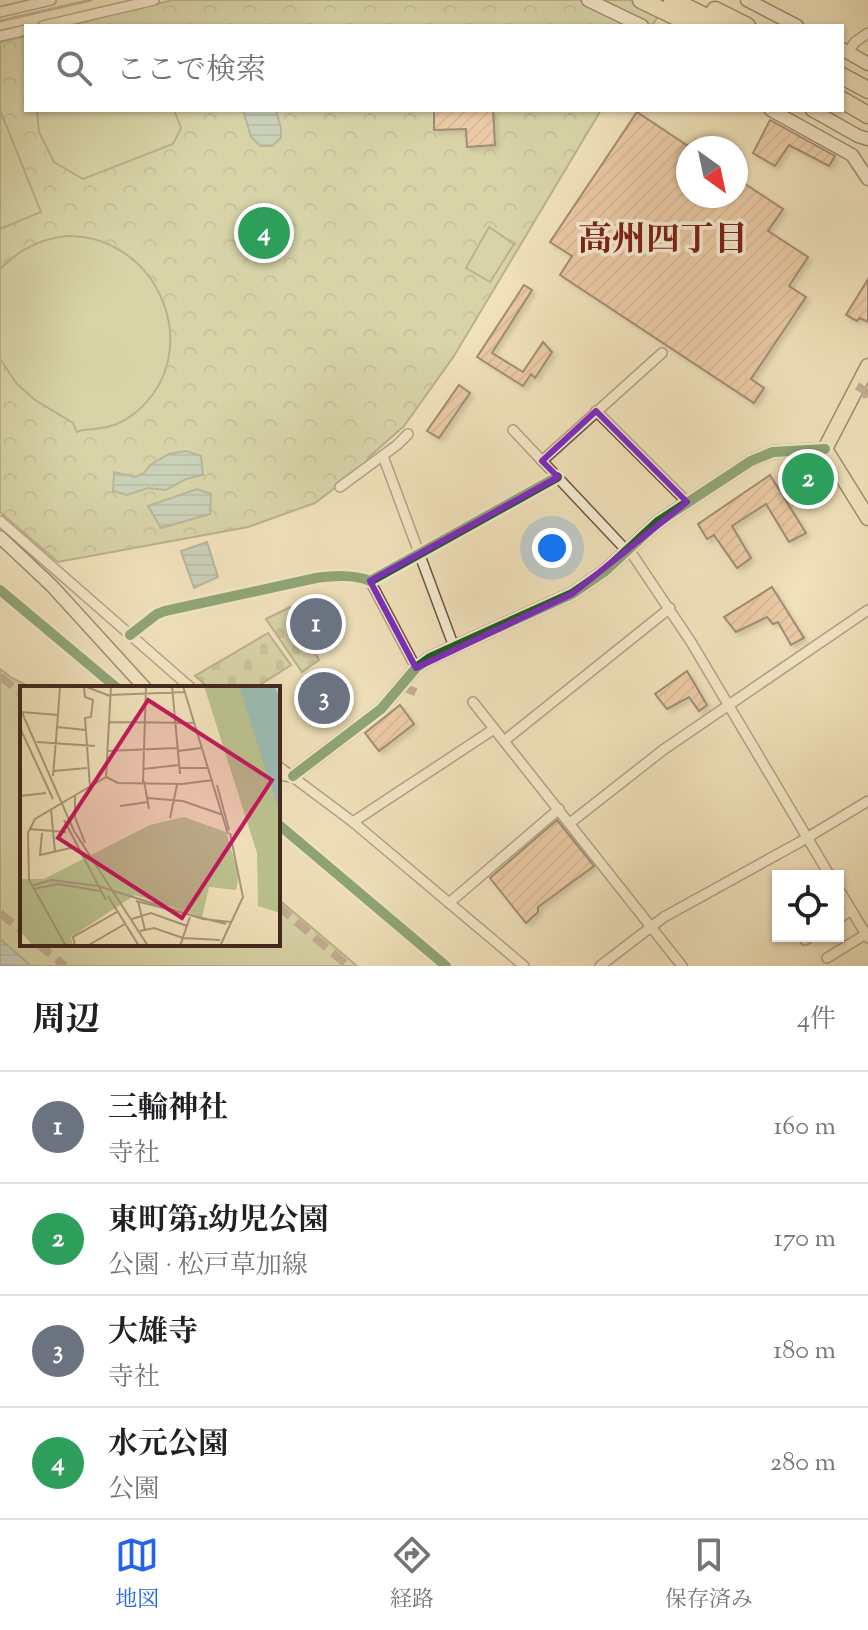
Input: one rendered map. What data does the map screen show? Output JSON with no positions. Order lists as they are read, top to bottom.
{
  "districts": ["高州四丁目"],
  "north": "bottom right",
  "page": {
    "search": "ここで検索",
    "pins": [
      "4",
      "2",
      "1",
      "3"
    ],
    "heading": ["周辺", "4件"],
    "list": [
      {
        "mark": "1",
        "name": "三輪神社",
        "note": "寺社",
        "value": "160 m"
      },
      {
        "mark": "2",
        "name": "東町第1幼児公園",
        "note": "公園 · 松戸草加線",
        "value": "170 m"
      },
      {
        "mark": "3",
        "name": "大雄寺",
        "note": "寺社",
        "value": "180 m"
      },
      {
        "mark": "4",
        "name": "水元公園",
        "note": "公園",
        "value": "280 m"
      }
    ],
    "nav": ["地図", "経路", "保存済み"]
  }
}
